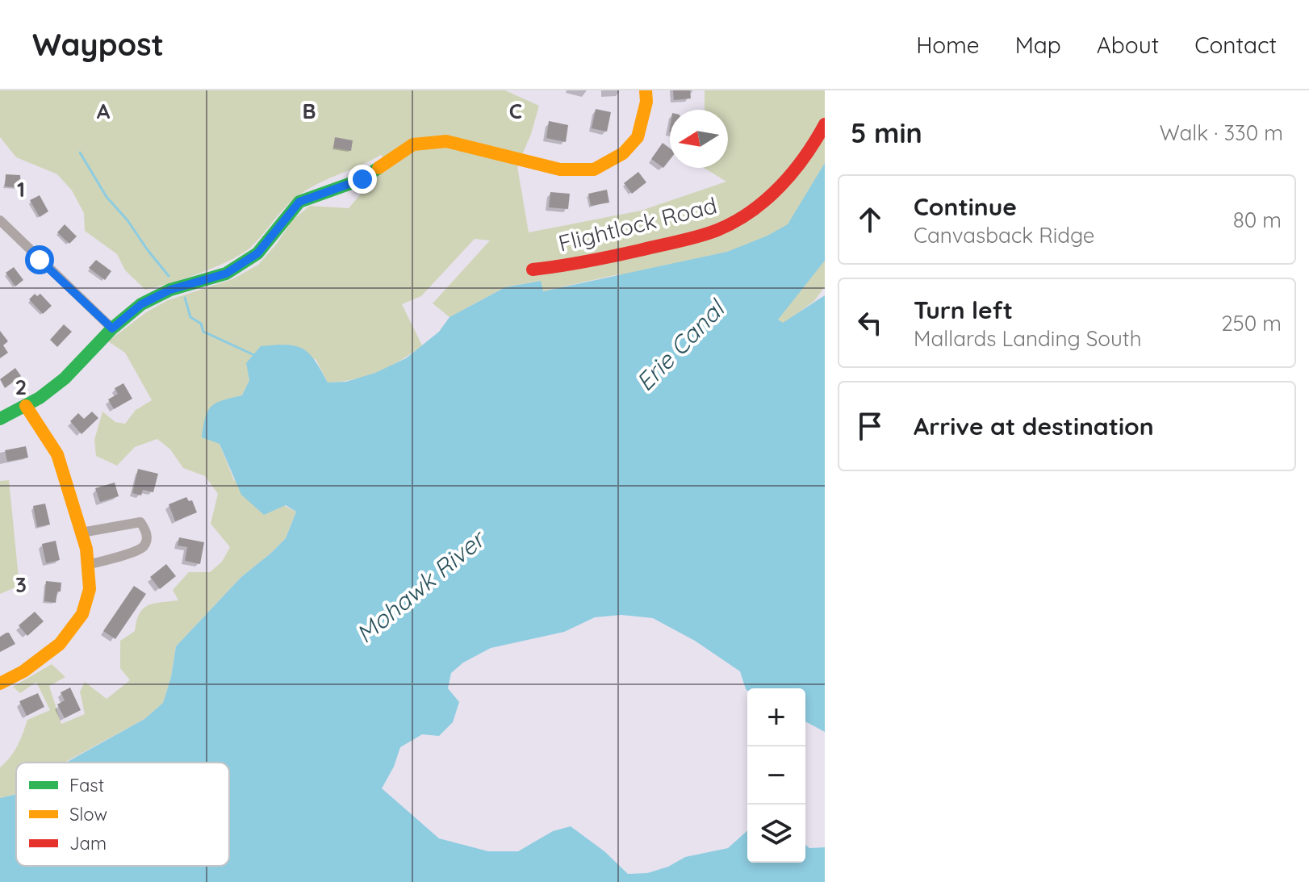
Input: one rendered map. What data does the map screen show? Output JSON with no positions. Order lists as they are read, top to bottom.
{
  "streets": {
    "street": ["Flightlock Road"]
  },
  "water": ["Erie Canal", "Mohawk River"],
  "legend": ["Fast", "Slow", "Jam"],
  "north": "left",
  "page": {
    "header": "Waypost",
    "nav": [
      "Home",
      "Map",
      "About",
      "Contact"
    ],
    "heading": ["5 min", "Walk · 330 m"],
    "list": [
      ["Continue", "Canvasback Ridge", "80 m"],
      ["Turn left", "Mallards Landing South", "250 m"],
      "Arrive at destination"
    ],
    "map_buttons": ["+", "−"]
  },
  "grid": {
    "columns": ["A", "B", "C"],
    "rows": ["1", "2", "3"]
  }
}
